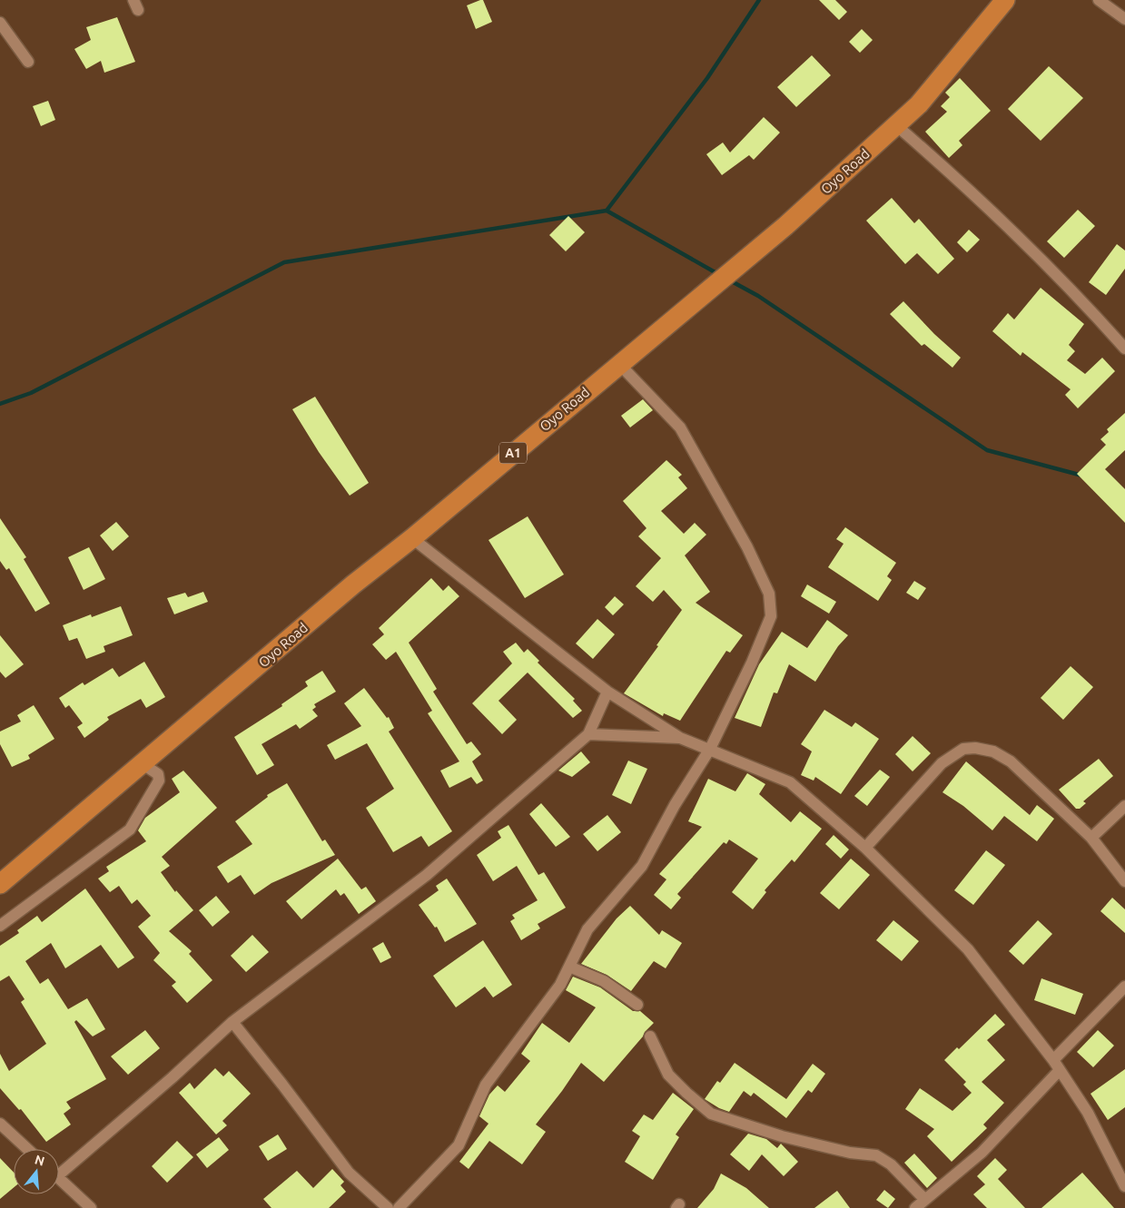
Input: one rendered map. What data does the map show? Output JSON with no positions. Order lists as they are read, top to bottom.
{
  "streets": {
    "highway": ["Oyo Road", "A1"]
  },
  "north": "top"
}
